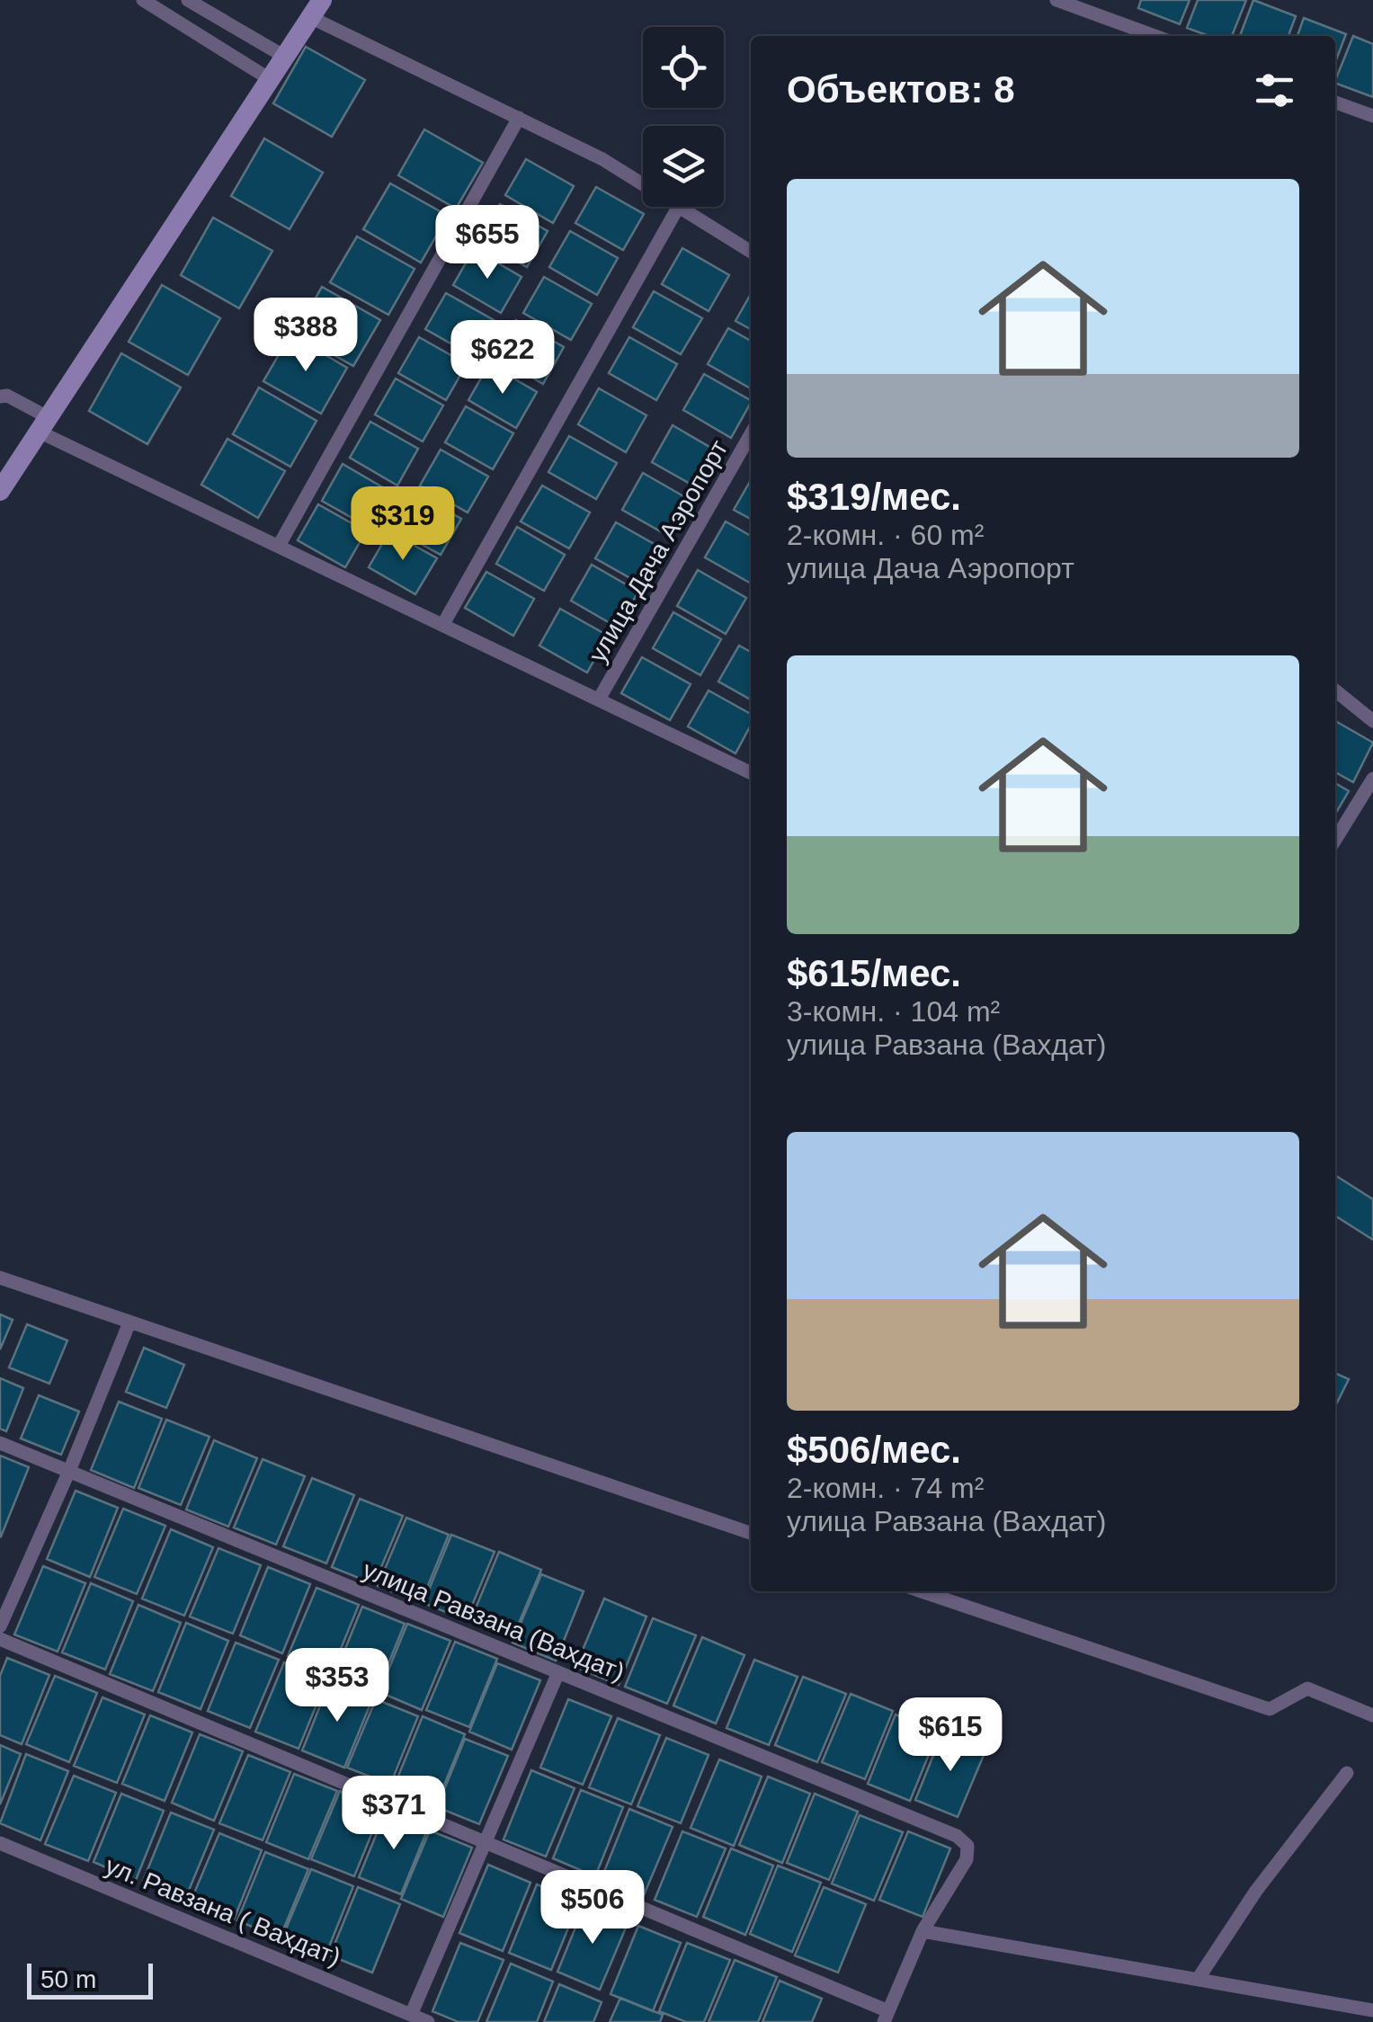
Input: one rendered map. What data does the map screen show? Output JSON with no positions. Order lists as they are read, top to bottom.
{
  "streets": {
    "street": ["улица Дача Аэропорт", "улица Равзана (Вахдат)", "ул. Равзана ( Вахдат)"]
  },
  "scale_bar": "50 m",
  "page": {
    "heading": "Объектов: 8",
    "list": [
      {
        "name": "$319/мес.",
        "note": "2-комн. · 60 m² · улица Дача Аэропорт"
      },
      {
        "name": "$615/мес.",
        "note": "3-комн. · 104 m² · улица Равзана (Вахдат)"
      },
      {
        "name": "$506/мес.",
        "note": "2-комн. · 74 m² · улица Равзана (Вахдат)"
      }
    ],
    "price": [
      "$655",
      "$388",
      "$622",
      "$319",
      "$353",
      "$615",
      "$371",
      "$506"
    ],
    "scale": "50 m"
  }
}
